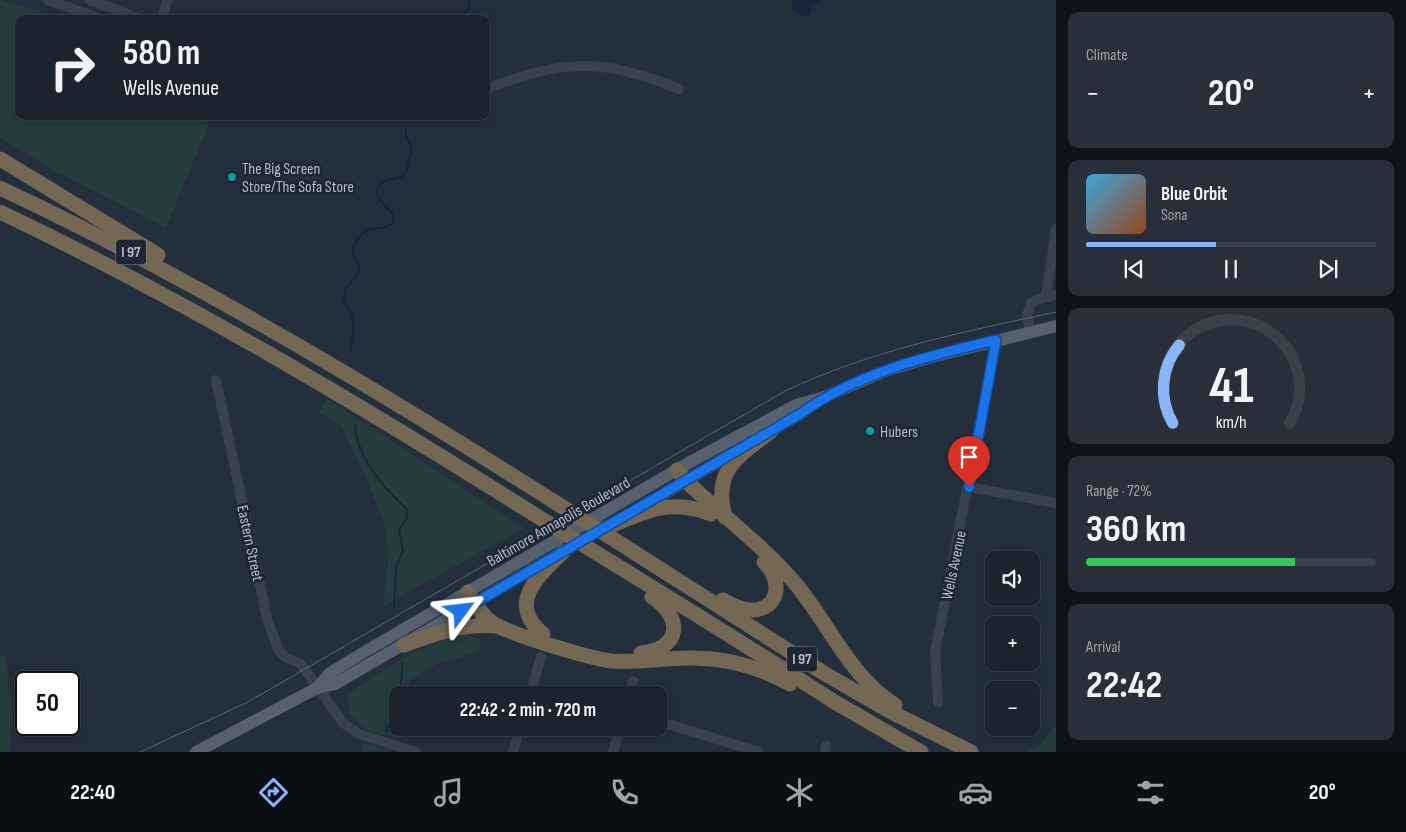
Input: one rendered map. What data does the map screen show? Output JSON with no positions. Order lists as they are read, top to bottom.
{
  "streets": {
    "highway": ["I 97"],
    "main road": ["Baltimore Annapolis Boulevard"],
    "street": ["Eastern Street", "Wells Avenue"]
  },
  "crossings": [
    ["Baltimore Annapolis Boulevard", "Eastern Street"],
    ["Baltimore Annapolis Boulevard", "Wells Avenue"]
  ],
  "places": ["The Big Screen Store/The Sofa Store", "Hubers"],
  "page": {
    "tile": [
      "Climate",
      ["Range · 72%", "360 km"],
      ["Arrival", "22:42"]
    ],
    "turn": ["580 m", "Wells Avenue"],
    "heat": ["−", "20°", "+"],
    "song": ["Blue Orbit", "Sona"],
    "map_buttons": ["+", "−"],
    "limit": "50",
    "trip": "22:42 · 2 min · 720 m",
    "tabs": ["22:40", "20°"],
    "gauge": ["41", "km/h"]
  }
}
